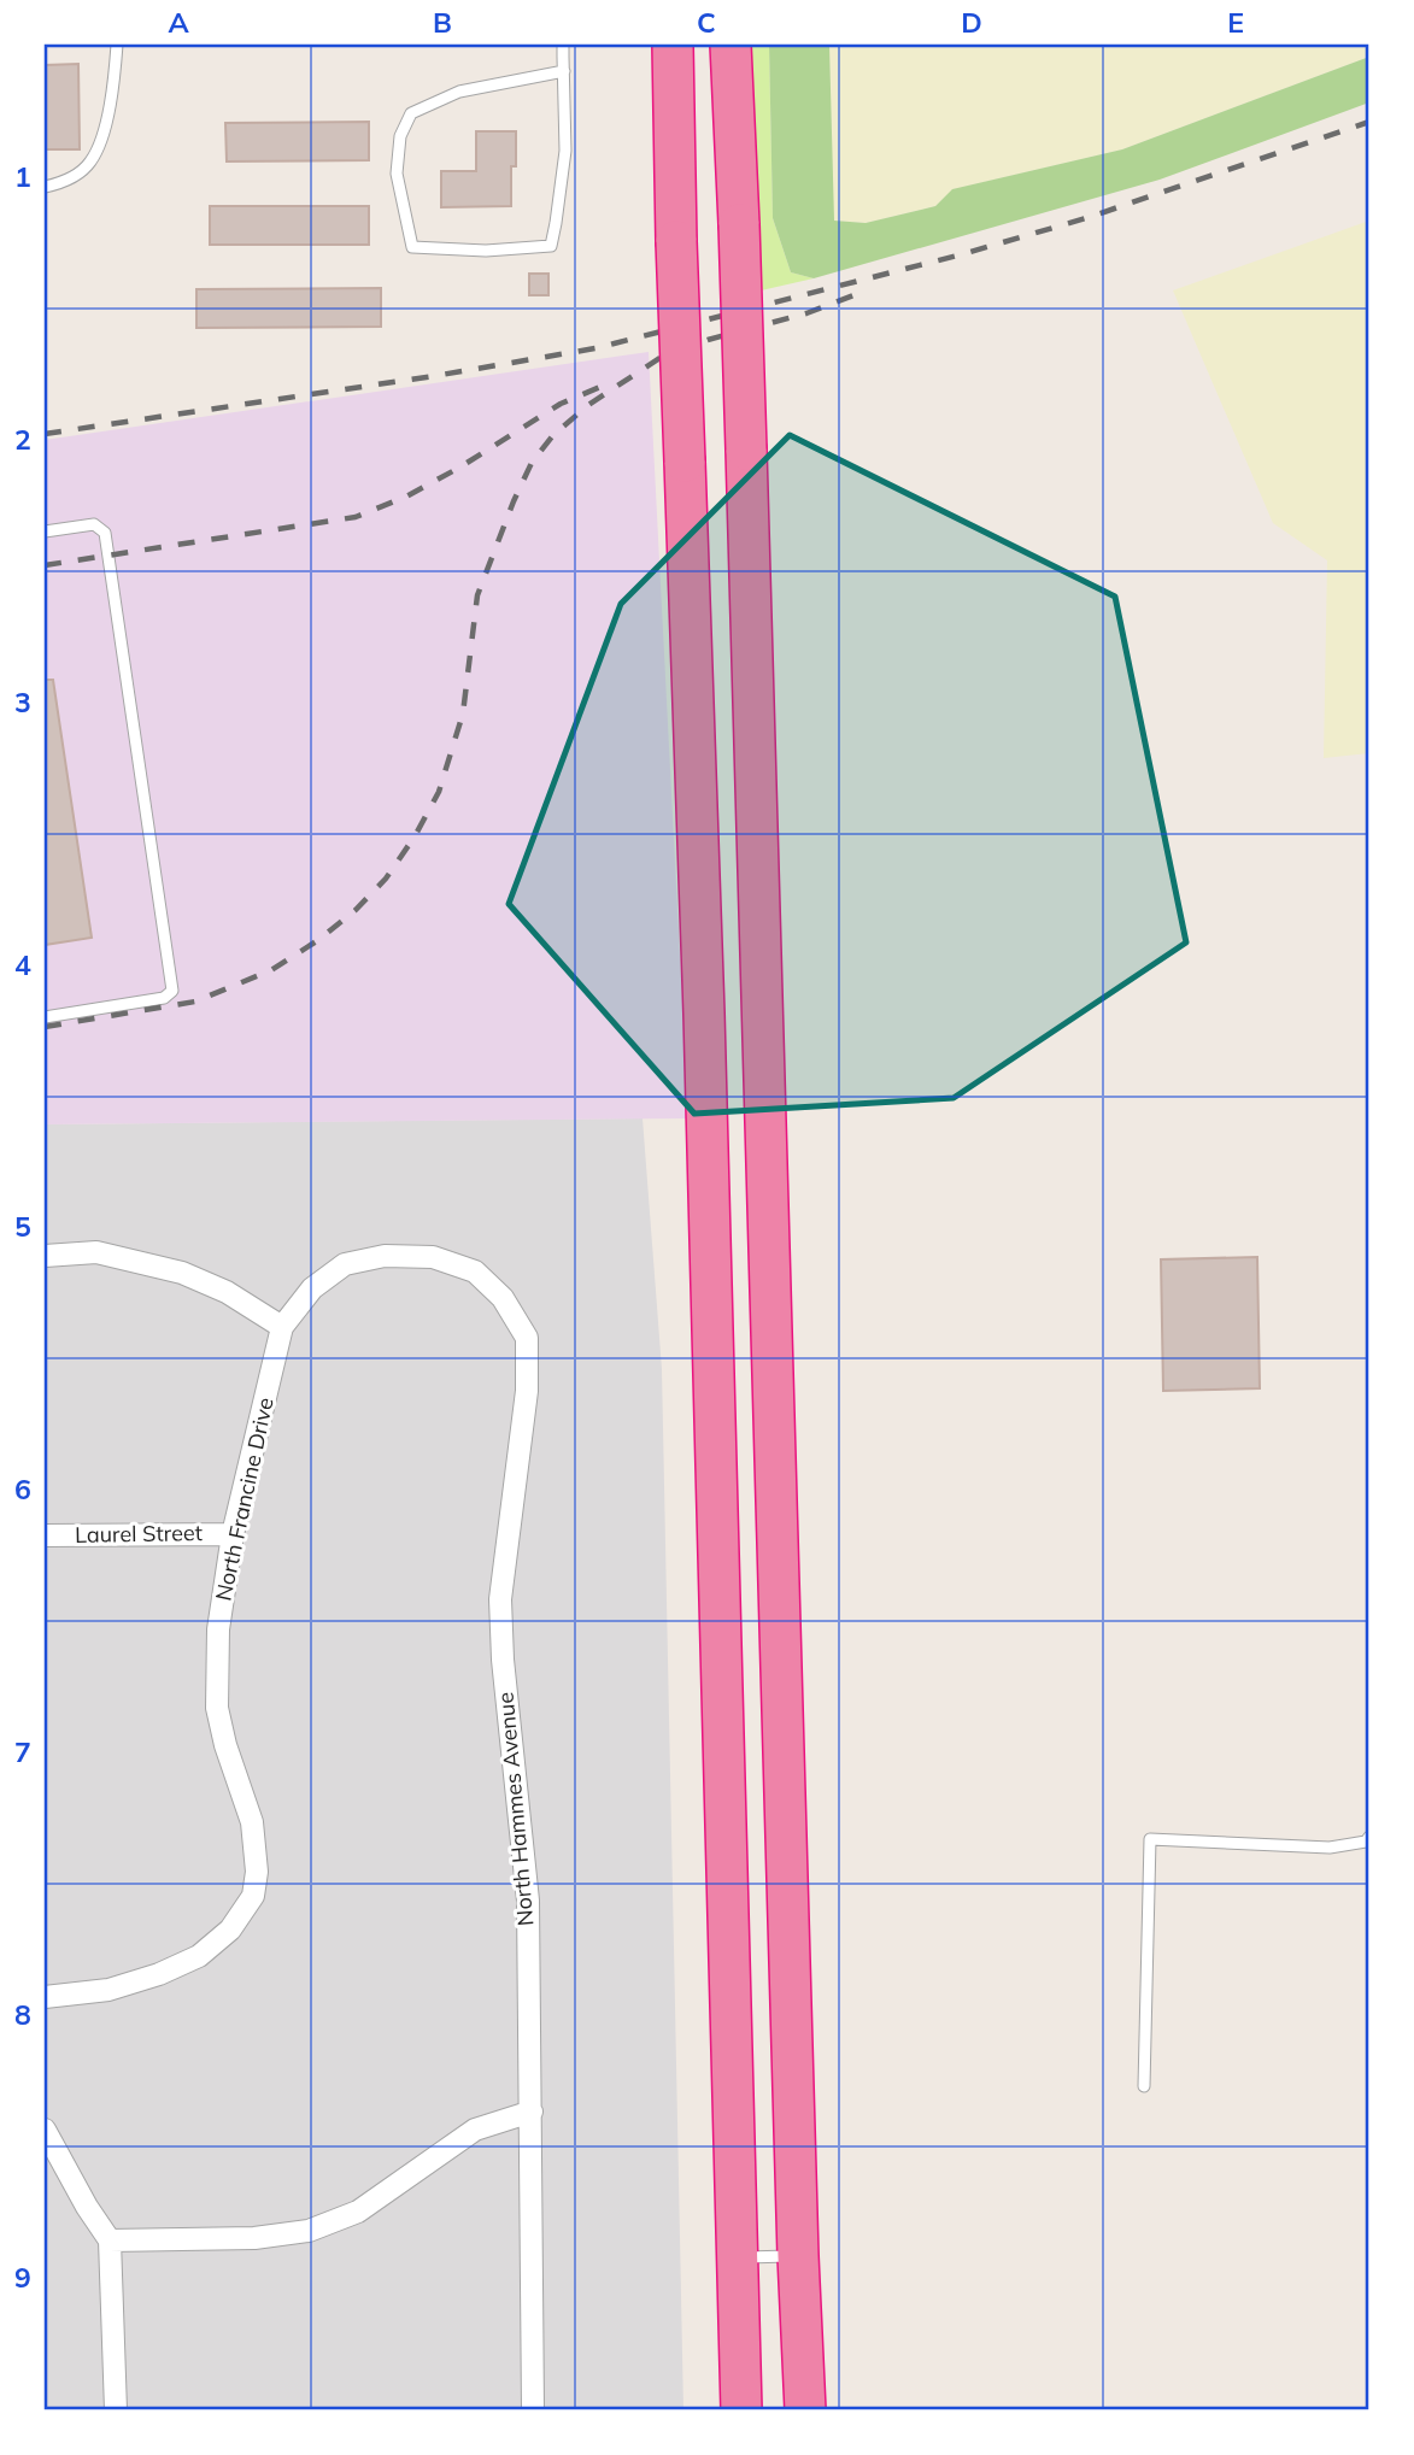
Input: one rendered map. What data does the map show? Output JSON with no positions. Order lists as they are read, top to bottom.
{
  "streets": {
    "street": ["North Francine Drive", "Laurel Street", "North Hammes Avenue"]
  },
  "crossings": [
    ["North Francine Drive", "Laurel Street"],
    ["North Francine Drive", "North Hammes Avenue"]
  ],
  "grid": {
    "columns": [
      "A",
      "B",
      "C",
      "D",
      "E"
    ],
    "rows": [
      "1",
      "2",
      "3",
      "4",
      "5",
      "6",
      "7",
      "8",
      "9"
    ]
  }
}
